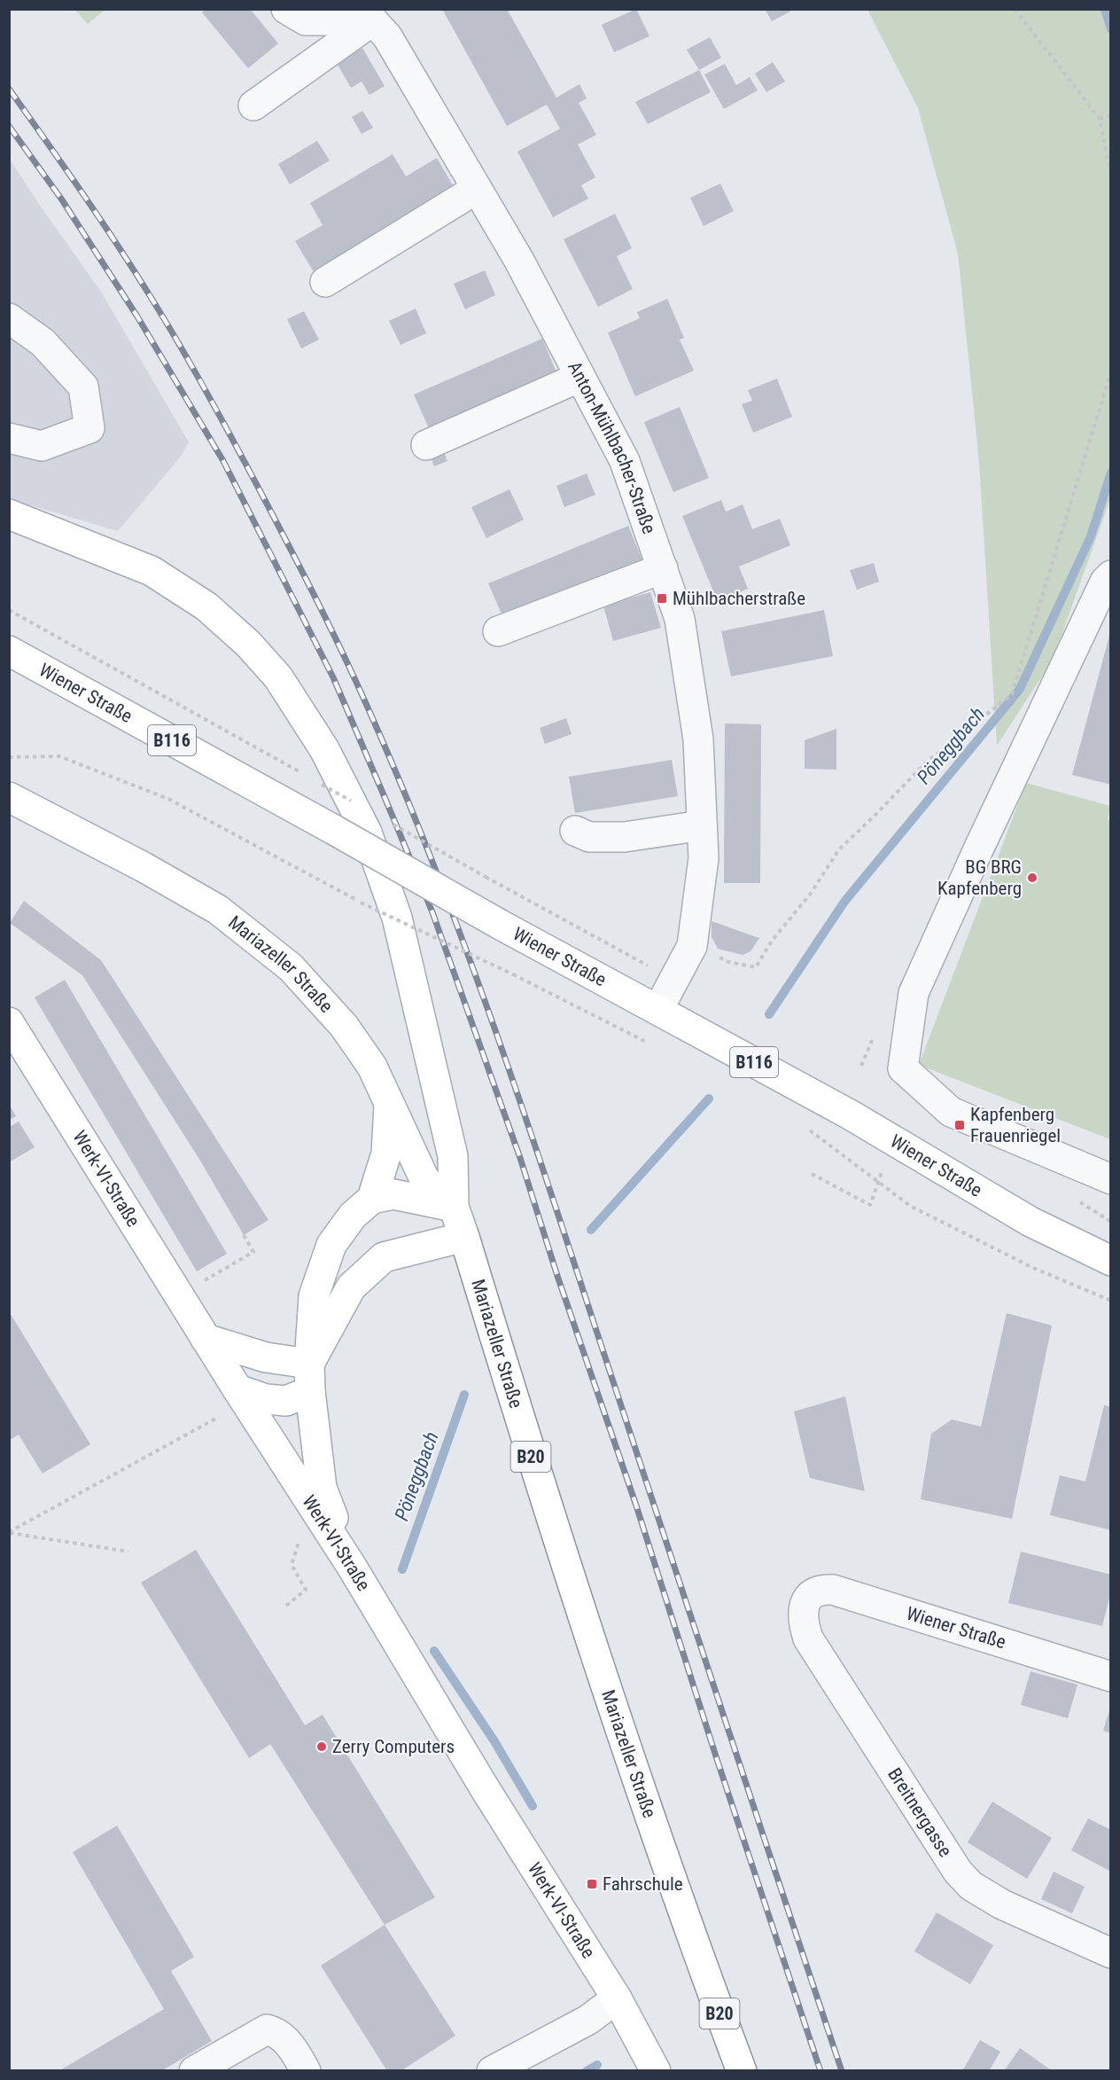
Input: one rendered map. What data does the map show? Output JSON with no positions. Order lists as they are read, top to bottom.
{
  "streets": {
    "main road": [
      "Wiener Straße",
      "B116",
      "Mariazeller Straße",
      "Werk-VI-Straße",
      "B20"
    ],
    "street": ["Anton-Mühlbacher-Straße", "Breitnergasse"]
  },
  "crossings": [
    ["Anton-Mühlbacher-Straße", "Wiener Straße"],
    ["Wiener Straße", "Breitnergasse"]
  ],
  "water": ["Pöneggbach"],
  "places": {
    "transit": ["Mühlbacherstraße", "Kapfenberg Frauenriegel", "Fahrschule"],
    "other": ["BG BRG Kapfenberg", "Zerry Computers"]
  }
}
